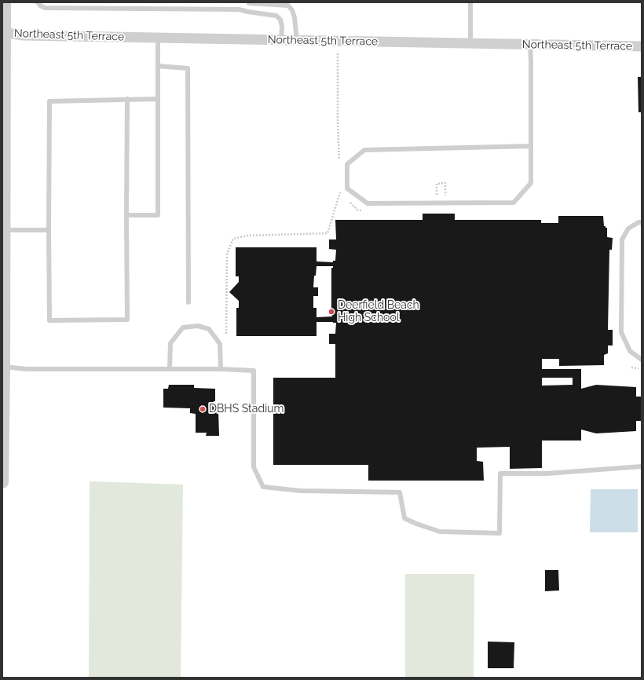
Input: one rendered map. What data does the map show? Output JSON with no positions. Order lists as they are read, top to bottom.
{
  "streets": {
    "street": ["Northeast 5th Terrace"]
  },
  "places": ["Deerfield Beach High School", "DBHS Stadium"]
}
